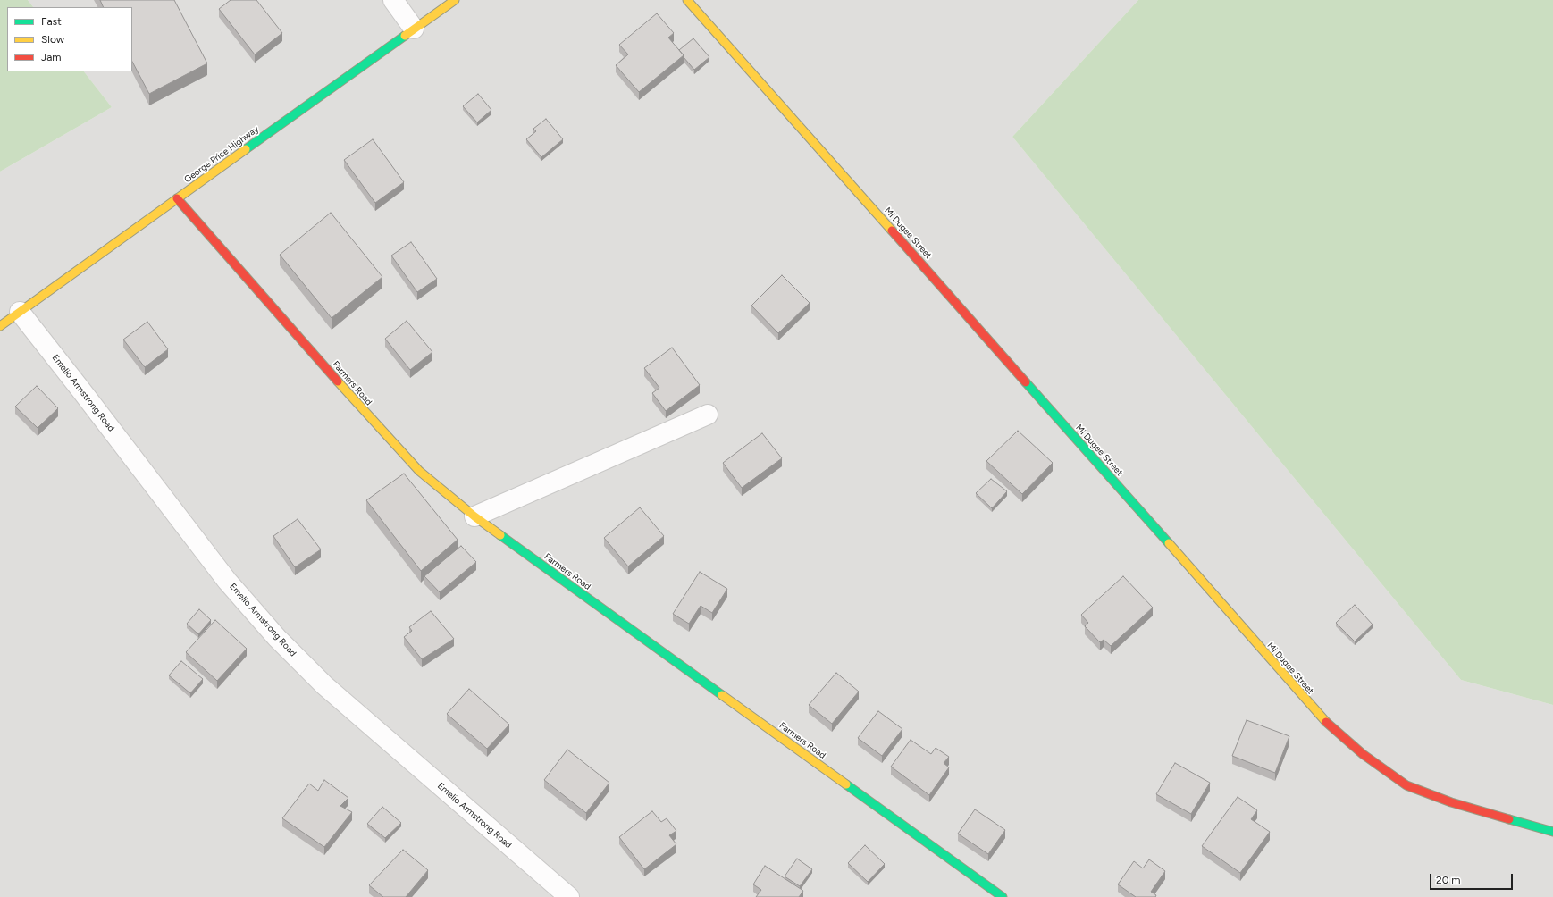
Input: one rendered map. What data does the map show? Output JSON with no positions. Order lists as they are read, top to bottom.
{
  "streets": {
    "main road": ["George Price Highway", "Mi Dugee Street", "Farmers Road"],
    "street": ["Emelio Armstrong Road"]
  },
  "crossings": [
    ["George Price Highway", "Farmers Road"],
    ["George Price Highway", "Emelio Armstrong Road"]
  ],
  "legend": ["Fast", "Slow", "Jam"],
  "scale_bar": "20 m"
}
